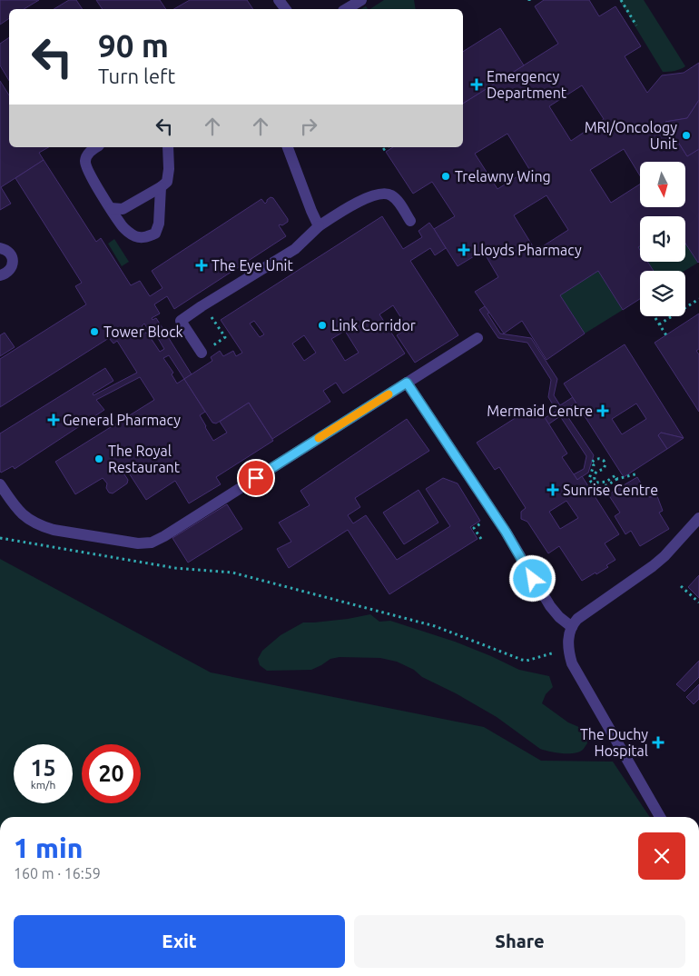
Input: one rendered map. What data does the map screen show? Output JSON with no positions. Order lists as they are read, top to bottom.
{
  "places": {
    "health": [
      "Emergency Department",
      "Lloyds Pharmacy",
      "The Eye Unit",
      "Mermaid Centre",
      "General Pharmacy",
      "Sunrise Centre",
      "The Duchy Hospital"
    ],
    "other": [
      "MRI/Oncology Unit",
      "Trelawny Wing",
      "Link Corridor",
      "Tower Block",
      "The Royal Restaurant"
    ]
  },
  "north": "bottom",
  "page": {
    "turn": ["90 m", "Turn left"],
    "speed": "15 km/h",
    "limit": "20",
    "heading": ["1 min", "160 m · 16:59"],
    "buttons": ["Exit", "Share"]
  }
}
